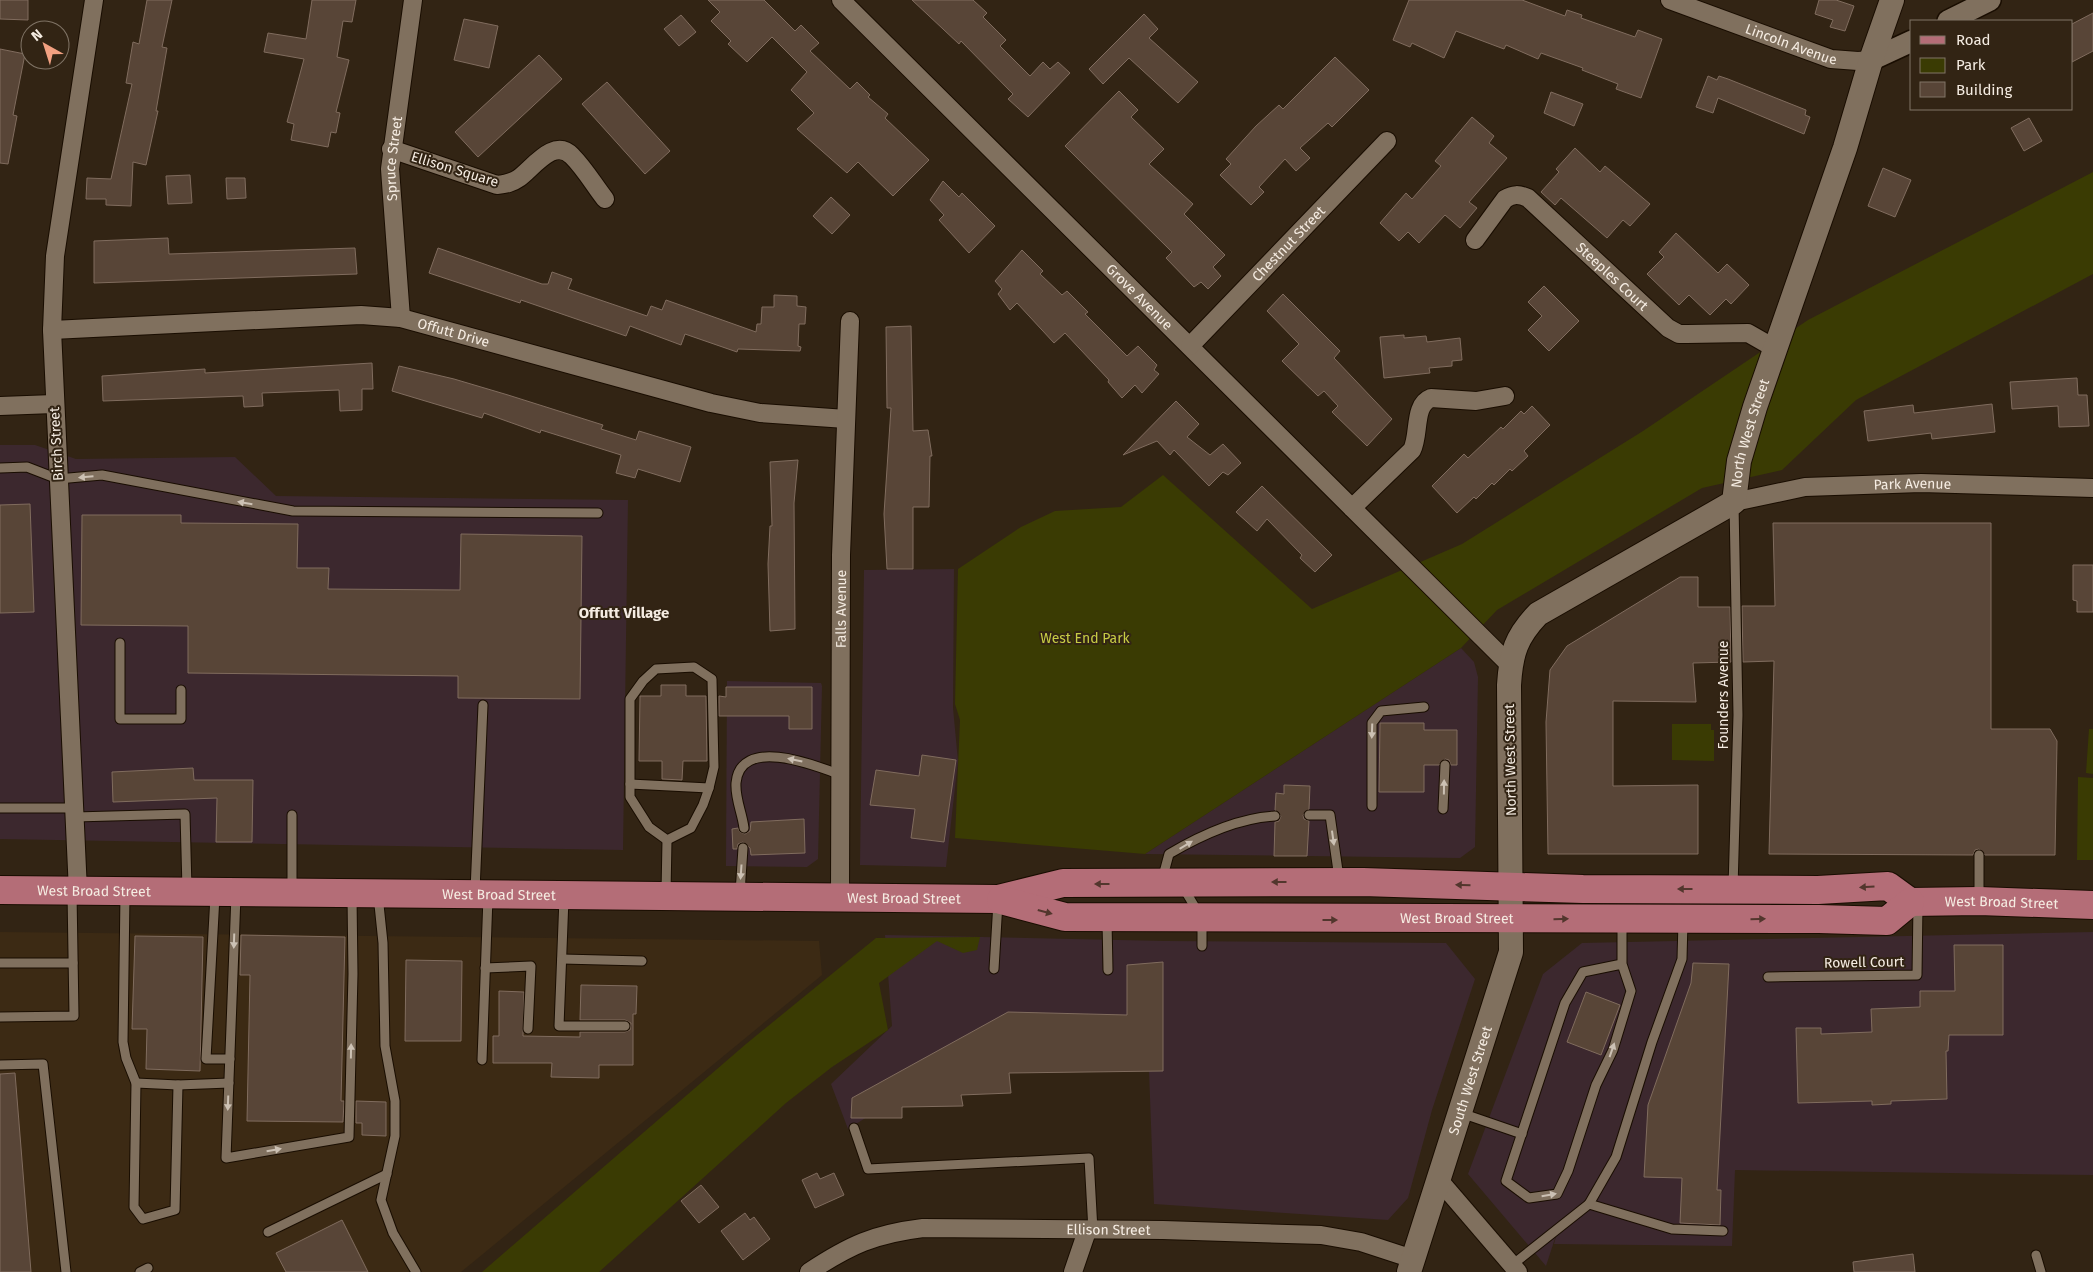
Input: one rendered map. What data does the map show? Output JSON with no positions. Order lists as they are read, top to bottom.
{
  "streets": {
    "main road": ["North West Street", "West Broad Street", "South West Street"],
    "street": [
      "Lincoln Avenue",
      "Spruce Street",
      "Ellison Square",
      "Chestnut Street",
      "Steeples Court",
      "Grove Avenue",
      "Offutt Drive",
      "Birch Street",
      "Park Avenue",
      "Falls Avenue",
      "Ellison Street"
    ],
    "lane": ["Founders Avenue", "Rowell Court"]
  },
  "crossings": [
    ["Lincoln Avenue", "North West Street"],
    ["Spruce Street", "Ellison Square"],
    ["Spruce Street", "Offutt Drive"],
    ["Chestnut Street", "Grove Avenue"],
    ["Steeples Court", "North West Street"],
    ["Grove Avenue", "North West Street"],
    ["Offutt Drive", "Birch Street"],
    ["Offutt Drive", "Falls Avenue"],
    ["North West Street", "Park Avenue"],
    ["North West Street", "Founders Avenue"],
    ["North West Street", "West Broad Street"],
    ["North West Street", "South West Street"],
    ["Birch Street", "West Broad Street"],
    ["Park Avenue", "Founders Avenue"],
    ["Falls Avenue", "West Broad Street"],
    ["Founders Avenue", "West Broad Street"],
    ["West Broad Street", "Rowell Court"],
    ["West Broad Street", "South West Street"],
    ["South West Street", "Ellison Street"]
  ],
  "districts": ["Offutt Village"],
  "parks": ["West End Park"],
  "legend": ["Road", "Park", "Building"],
  "north": "top left"
}
